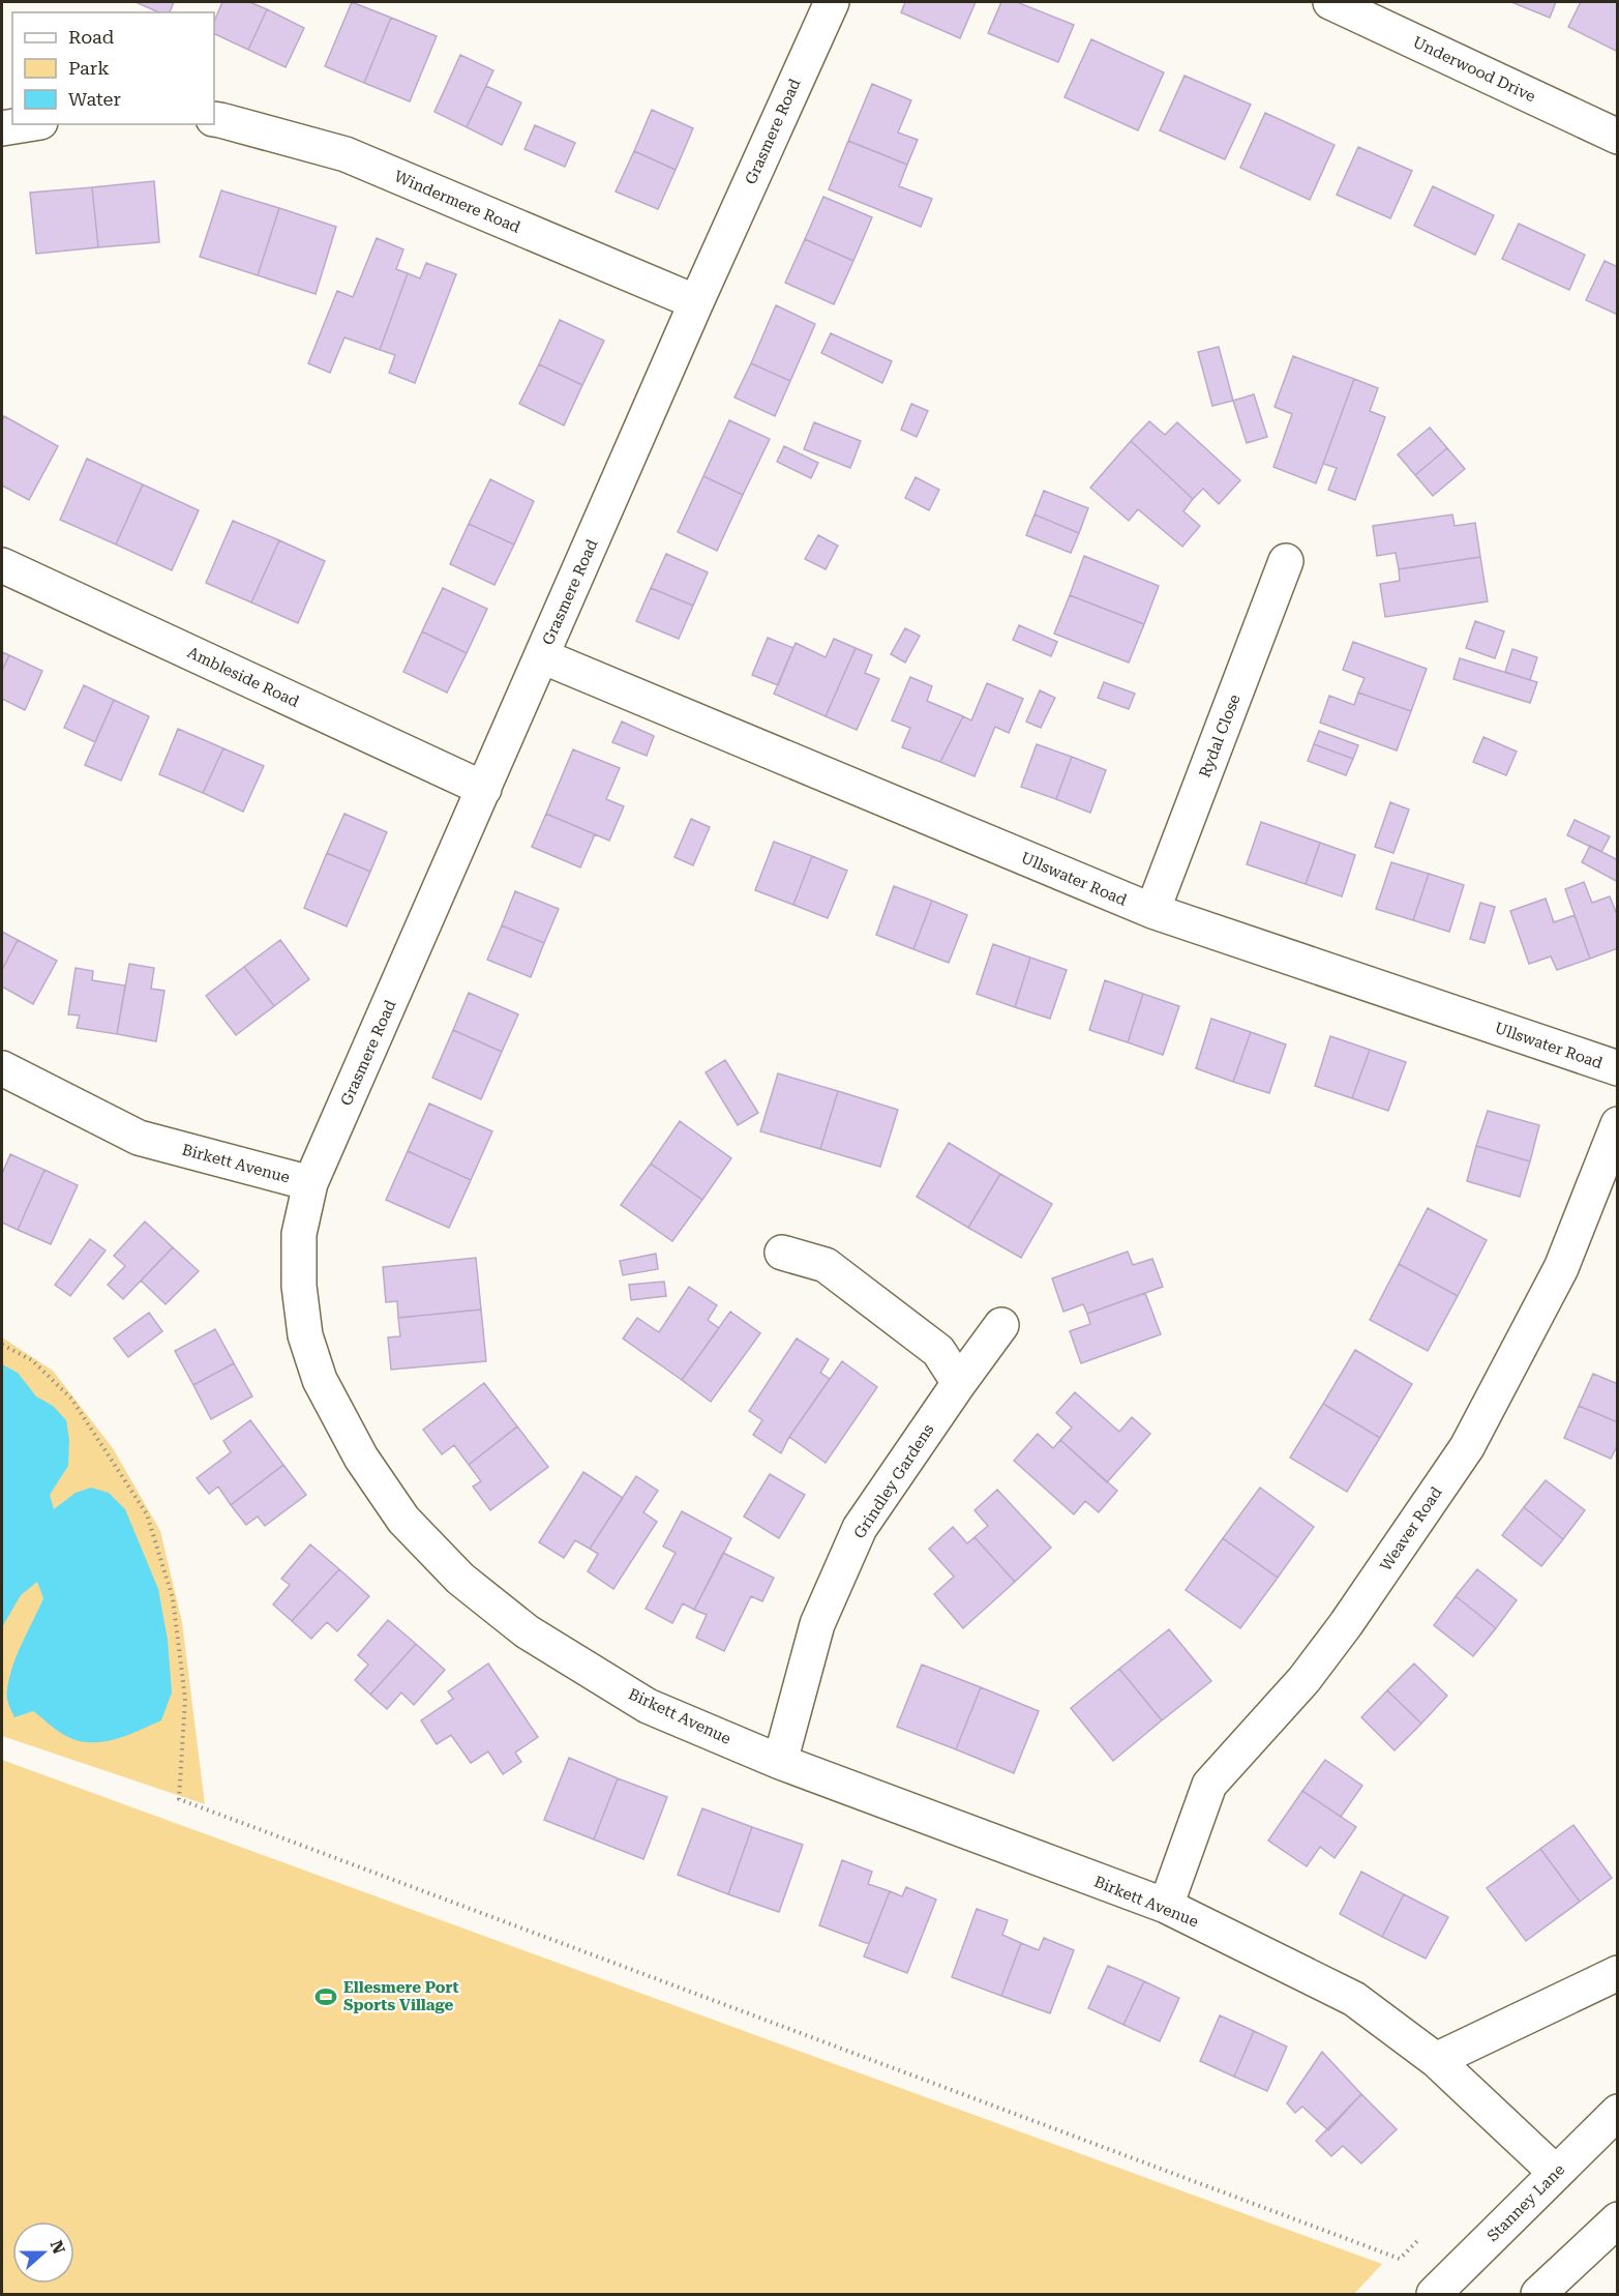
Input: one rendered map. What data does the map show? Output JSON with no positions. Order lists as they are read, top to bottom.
{
  "streets": {
    "street": [
      "Underwood Drive",
      "Grasmere Road",
      "Windermere Road",
      "Ambleside Road",
      "Rydal Close",
      "Ullswater Road",
      "Birkett Avenue",
      "Grindley Gardens",
      "Weaver Road",
      "Stanney Lane"
    ]
  },
  "crossings": [
    ["Grasmere Road", "Windermere Road"],
    ["Grasmere Road", "Ambleside Road"],
    ["Grasmere Road", "Ullswater Road"],
    ["Grasmere Road", "Birkett Avenue"],
    ["Rydal Close", "Ullswater Road"],
    ["Birkett Avenue", "Grindley Gardens"],
    ["Birkett Avenue", "Weaver Road"],
    ["Birkett Avenue", "Stanney Lane"]
  ],
  "places": {
    "sports": ["Ellesmere Port Sports Village"]
  },
  "legend": ["Road", "Park", "Water"],
  "north": "right"
}
